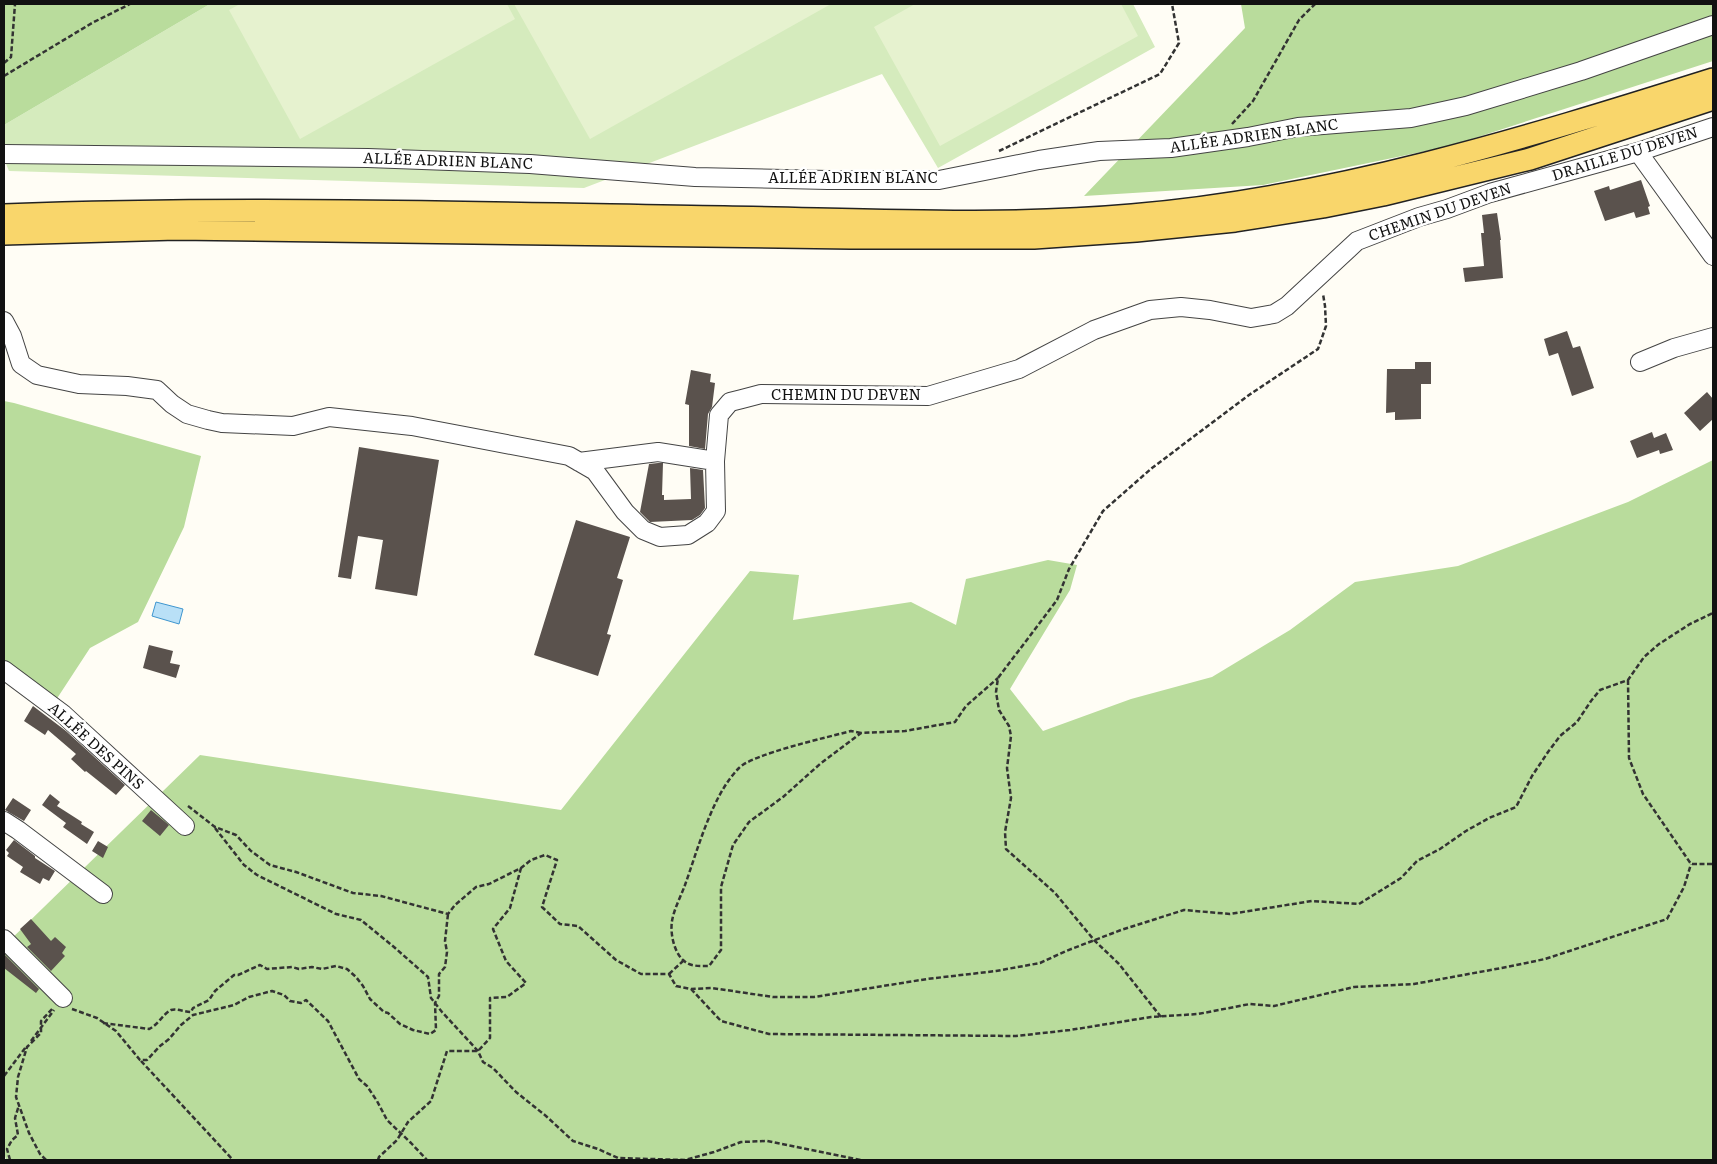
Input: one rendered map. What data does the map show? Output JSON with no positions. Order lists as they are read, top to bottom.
{
  "streets": {
    "street": [
      "ALLÉE ADRIEN BLANC",
      "DRAILLE DU DEVEN",
      "CHEMIN DU DEVEN",
      "ALLÉE DES PINS"
    ]
  },
  "crossings": [
    ["DRAILLE DU DEVEN", "CHEMIN DU DEVEN"]
  ]
}
